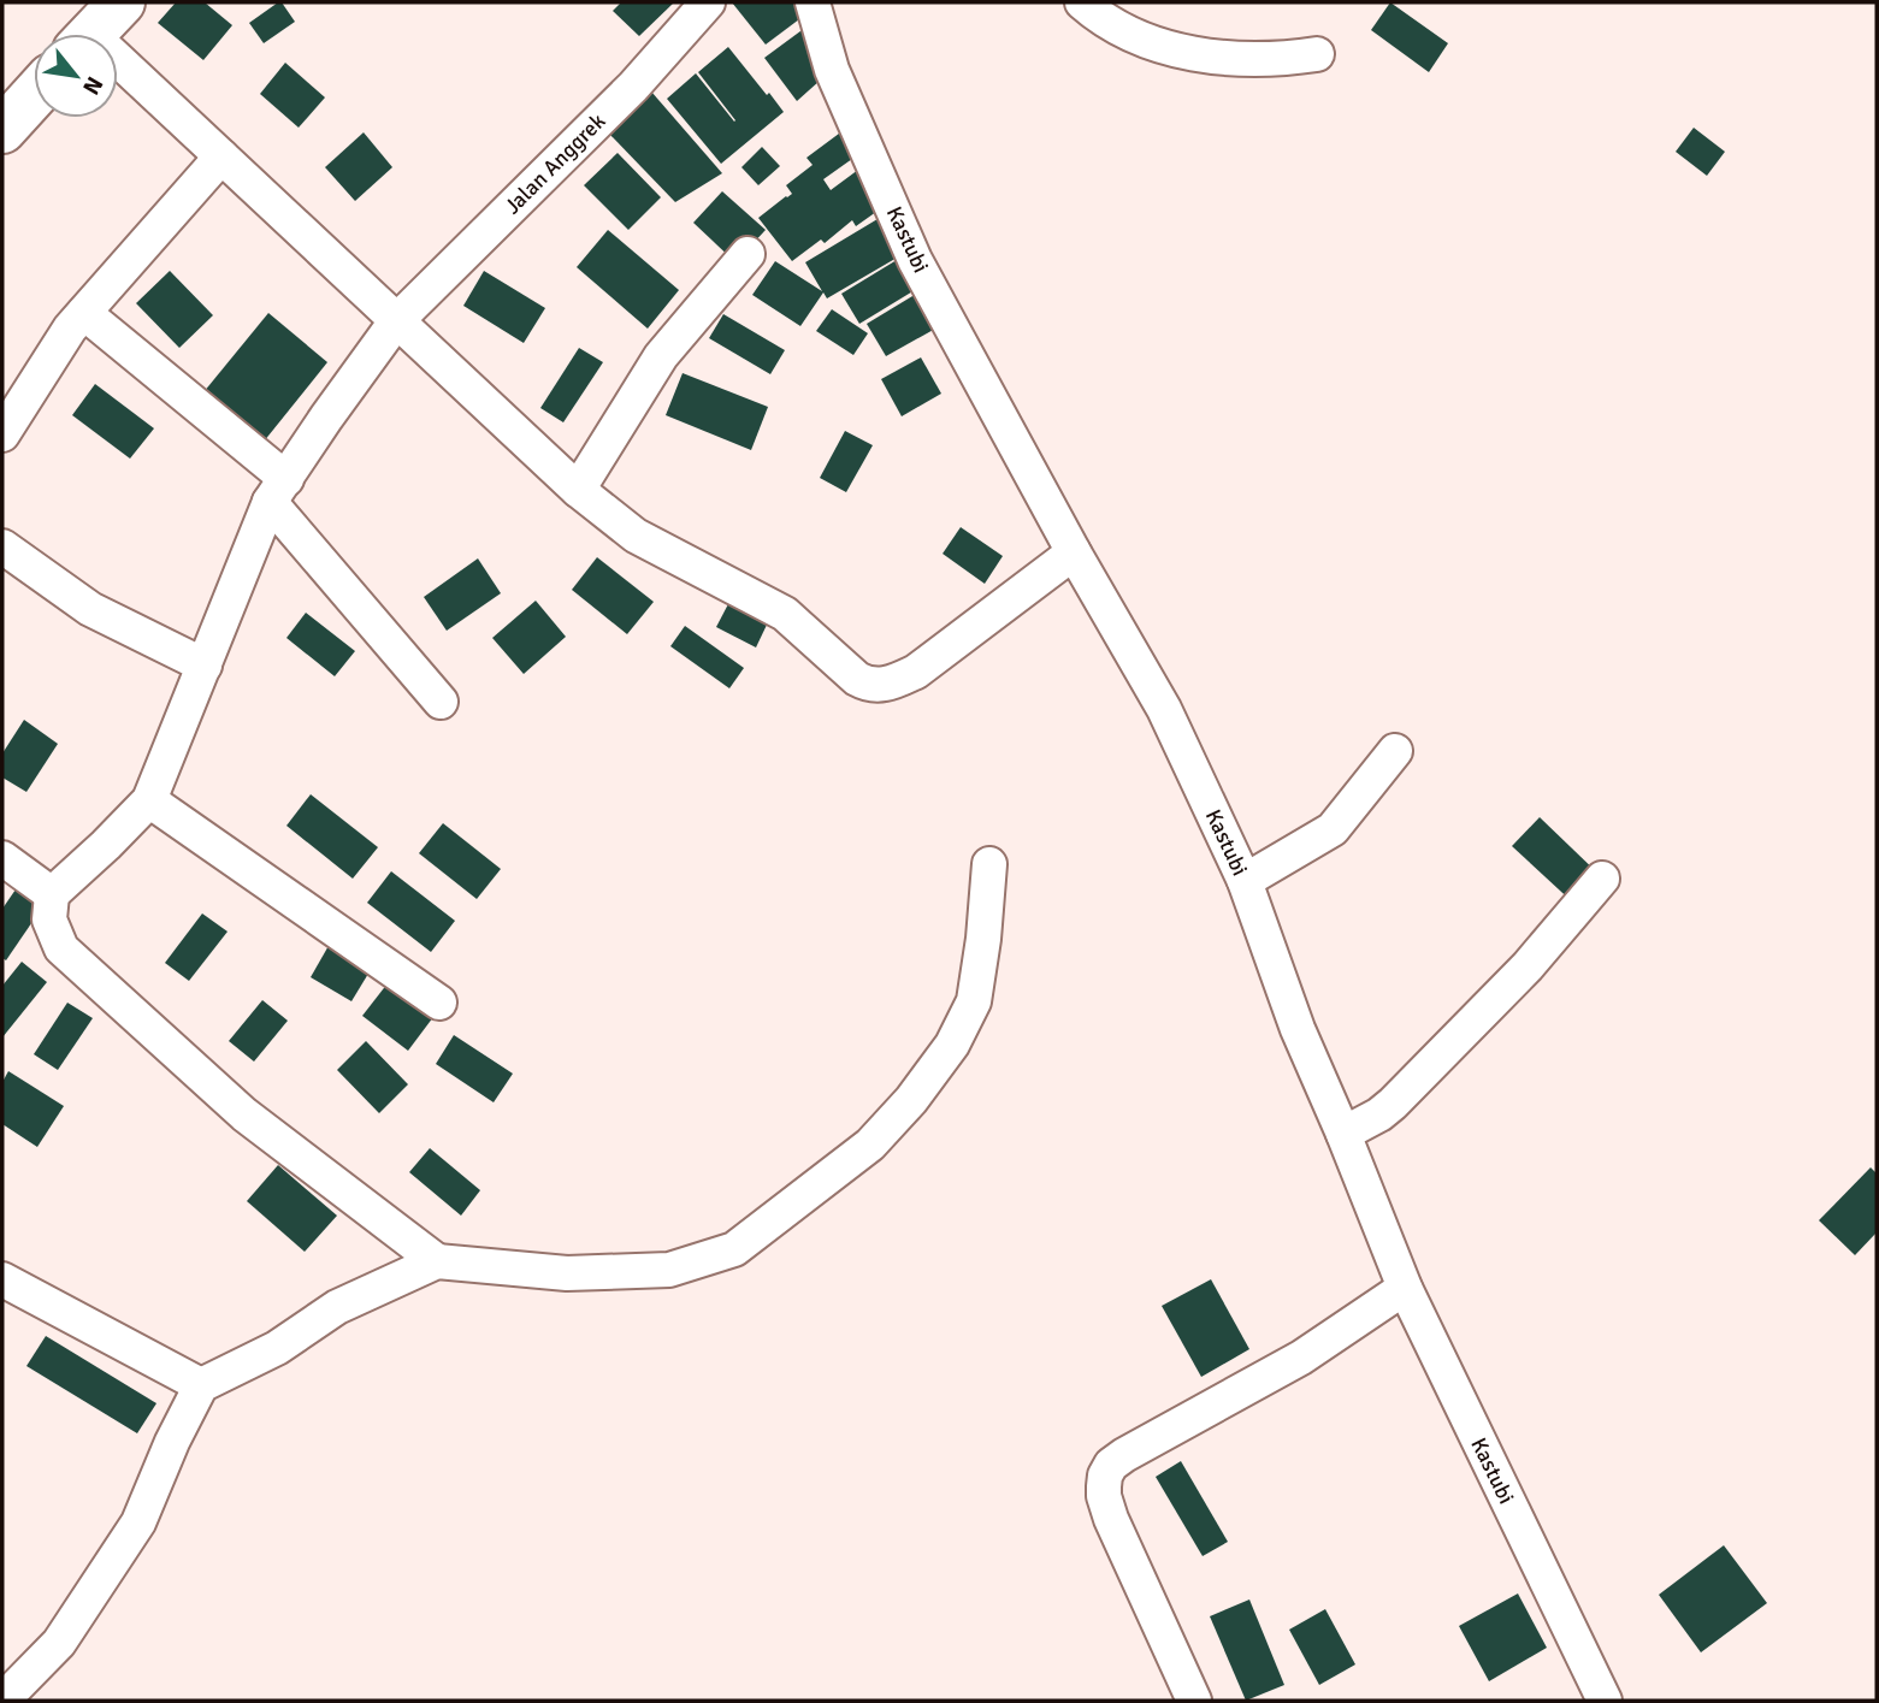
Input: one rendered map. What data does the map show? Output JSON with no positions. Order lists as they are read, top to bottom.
{
  "streets": {
    "street": ["Jalan Anggrek", "Kastubi"]
  },
  "north": "bottom right"
}
